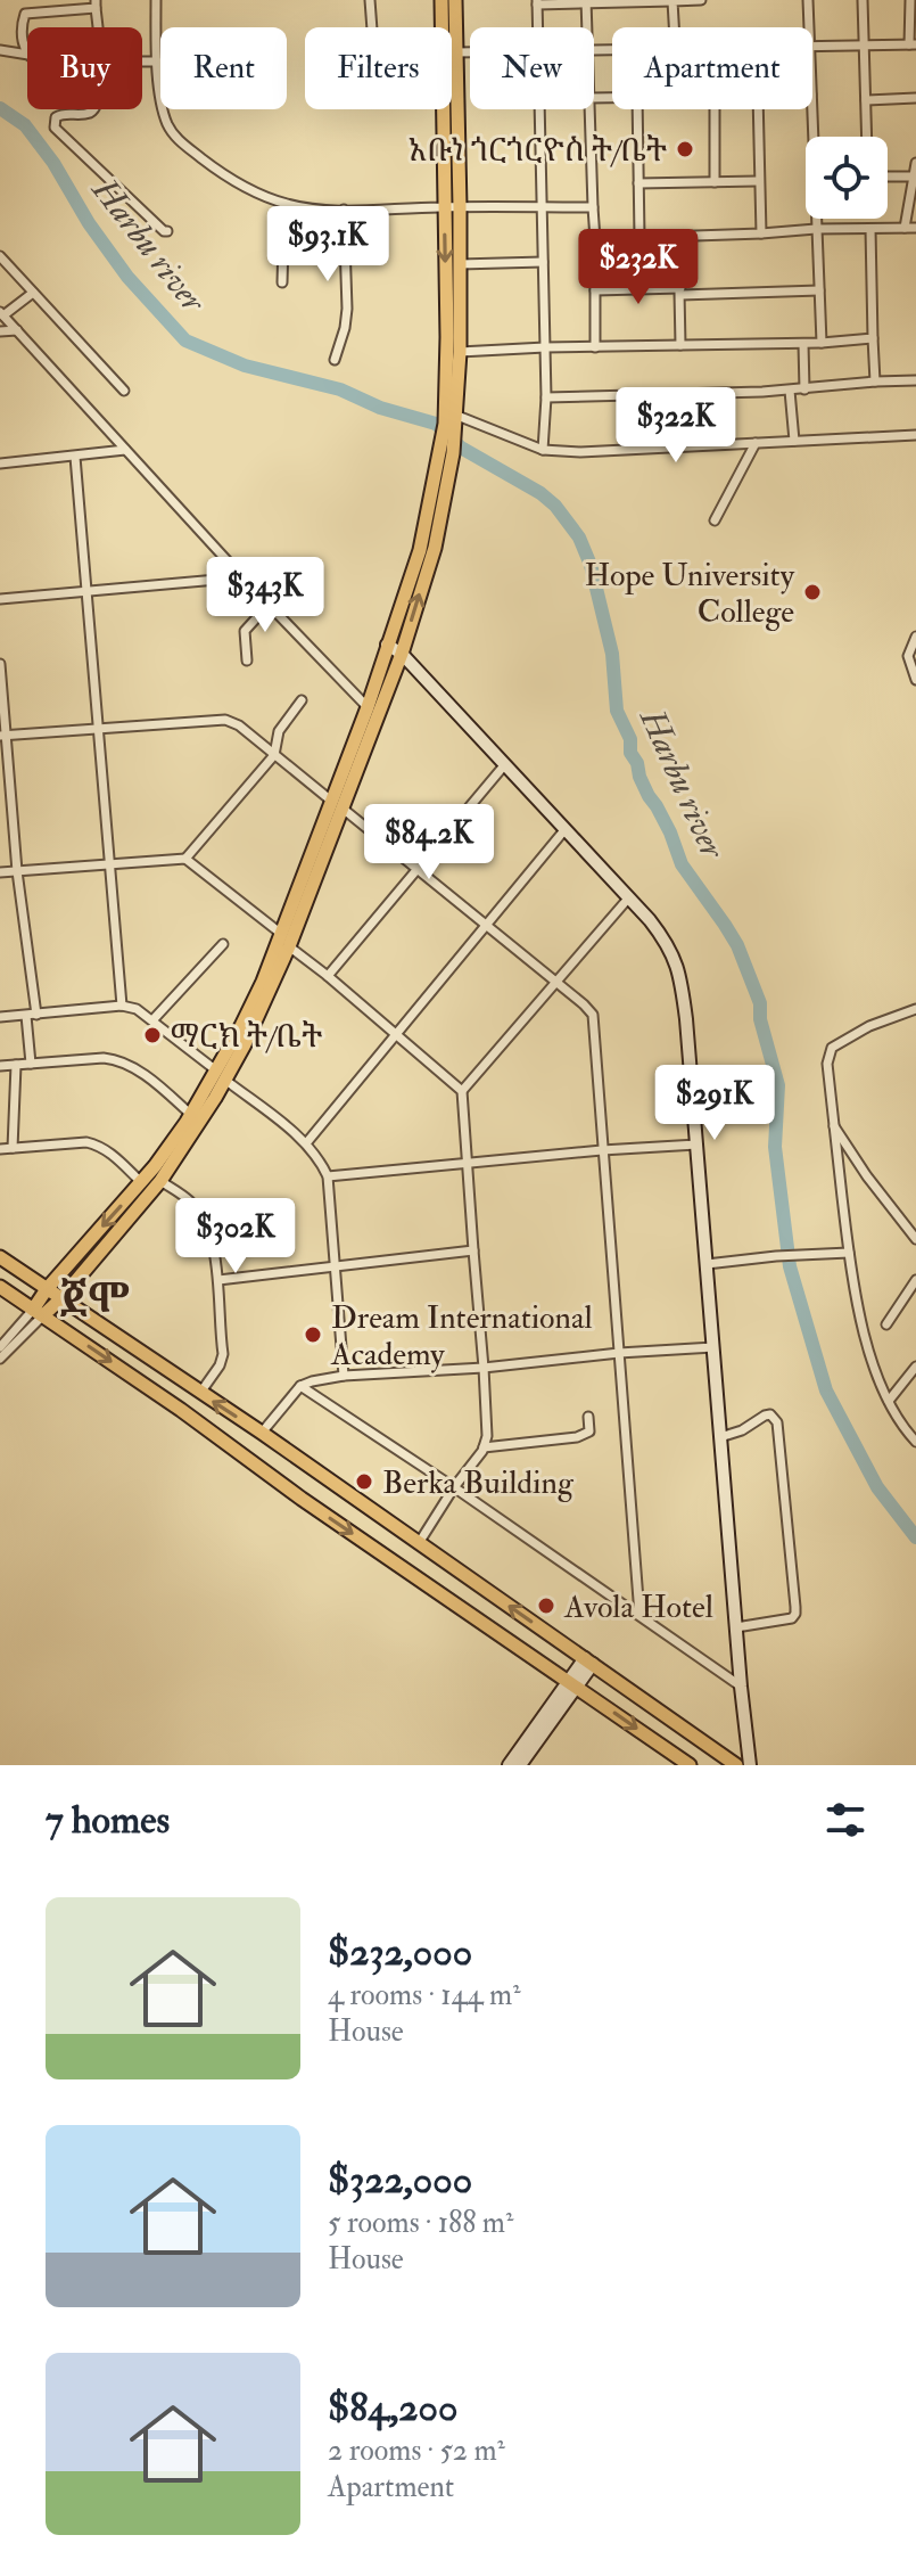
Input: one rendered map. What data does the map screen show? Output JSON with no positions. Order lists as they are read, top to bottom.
{
  "districts": ["ጀሞ"],
  "water": ["Harbu river"],
  "places": [
    "አቡነ ጎርጎርዮስ ት/ቤት",
    "Hope University College",
    "ማርክ ት/ቤት",
    "Dream International Academy",
    "Berka Building",
    "Avola Hotel"
  ],
  "page": {
    "chip": [
      "Buy",
      "Rent",
      "Filters",
      "New",
      "Apartment"
    ],
    "price": [
      "$93.1K",
      "$232K",
      "$322K",
      "$343K",
      "$84.2K",
      "$291K",
      "$302K"
    ],
    "heading": "7 homes",
    "list": [
      {
        "name": "$232,000",
        "note": "4 rooms · 144 m² · House"
      },
      {
        "name": "$322,000",
        "note": "5 rooms · 188 m² · House"
      },
      {
        "name": "$84,200",
        "note": "2 rooms · 52 m² · Apartment"
      }
    ]
  }
}
